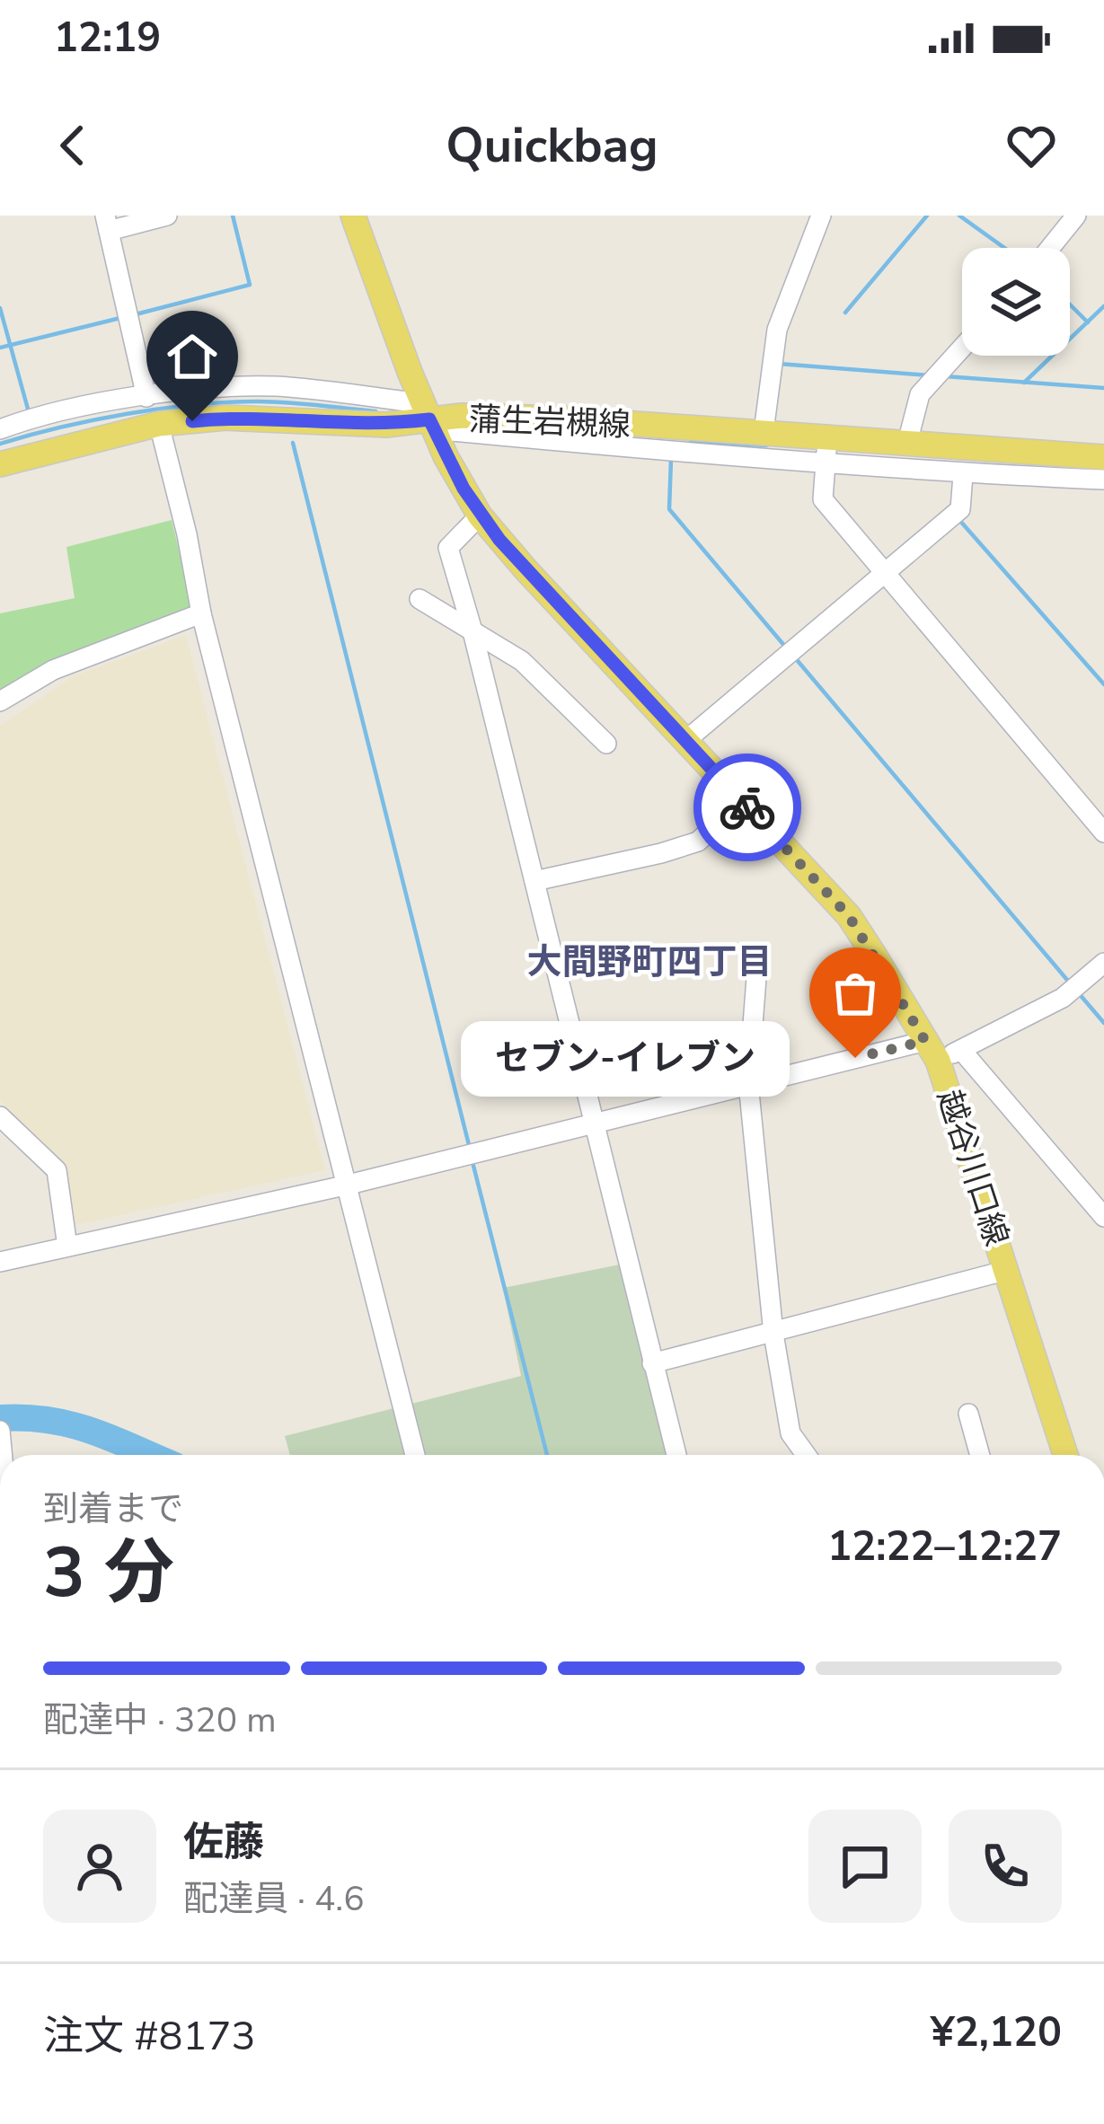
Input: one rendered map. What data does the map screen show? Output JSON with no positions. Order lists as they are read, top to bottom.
{
  "streets": {
    "main road": ["蒲生岩槻線", "越谷川口線"]
  },
  "crossings": [
    ["蒲生岩槻線", "越谷川口線"]
  ],
  "districts": ["大間野町四丁目"],
  "places": ["セブン-イレブン"],
  "page": {
    "status": "12:19",
    "header": "Quickbag",
    "bubble": "セブン-イレブン",
    "heading": ["3 分", "到着まで", "12:22–12:27"],
    "panel": [
      "佐藤",
      "配達員 · 4.6",
      "注文 #8173",
      "¥2,120"
    ],
    "bar": "配達中 · 320 m"
  }
}
